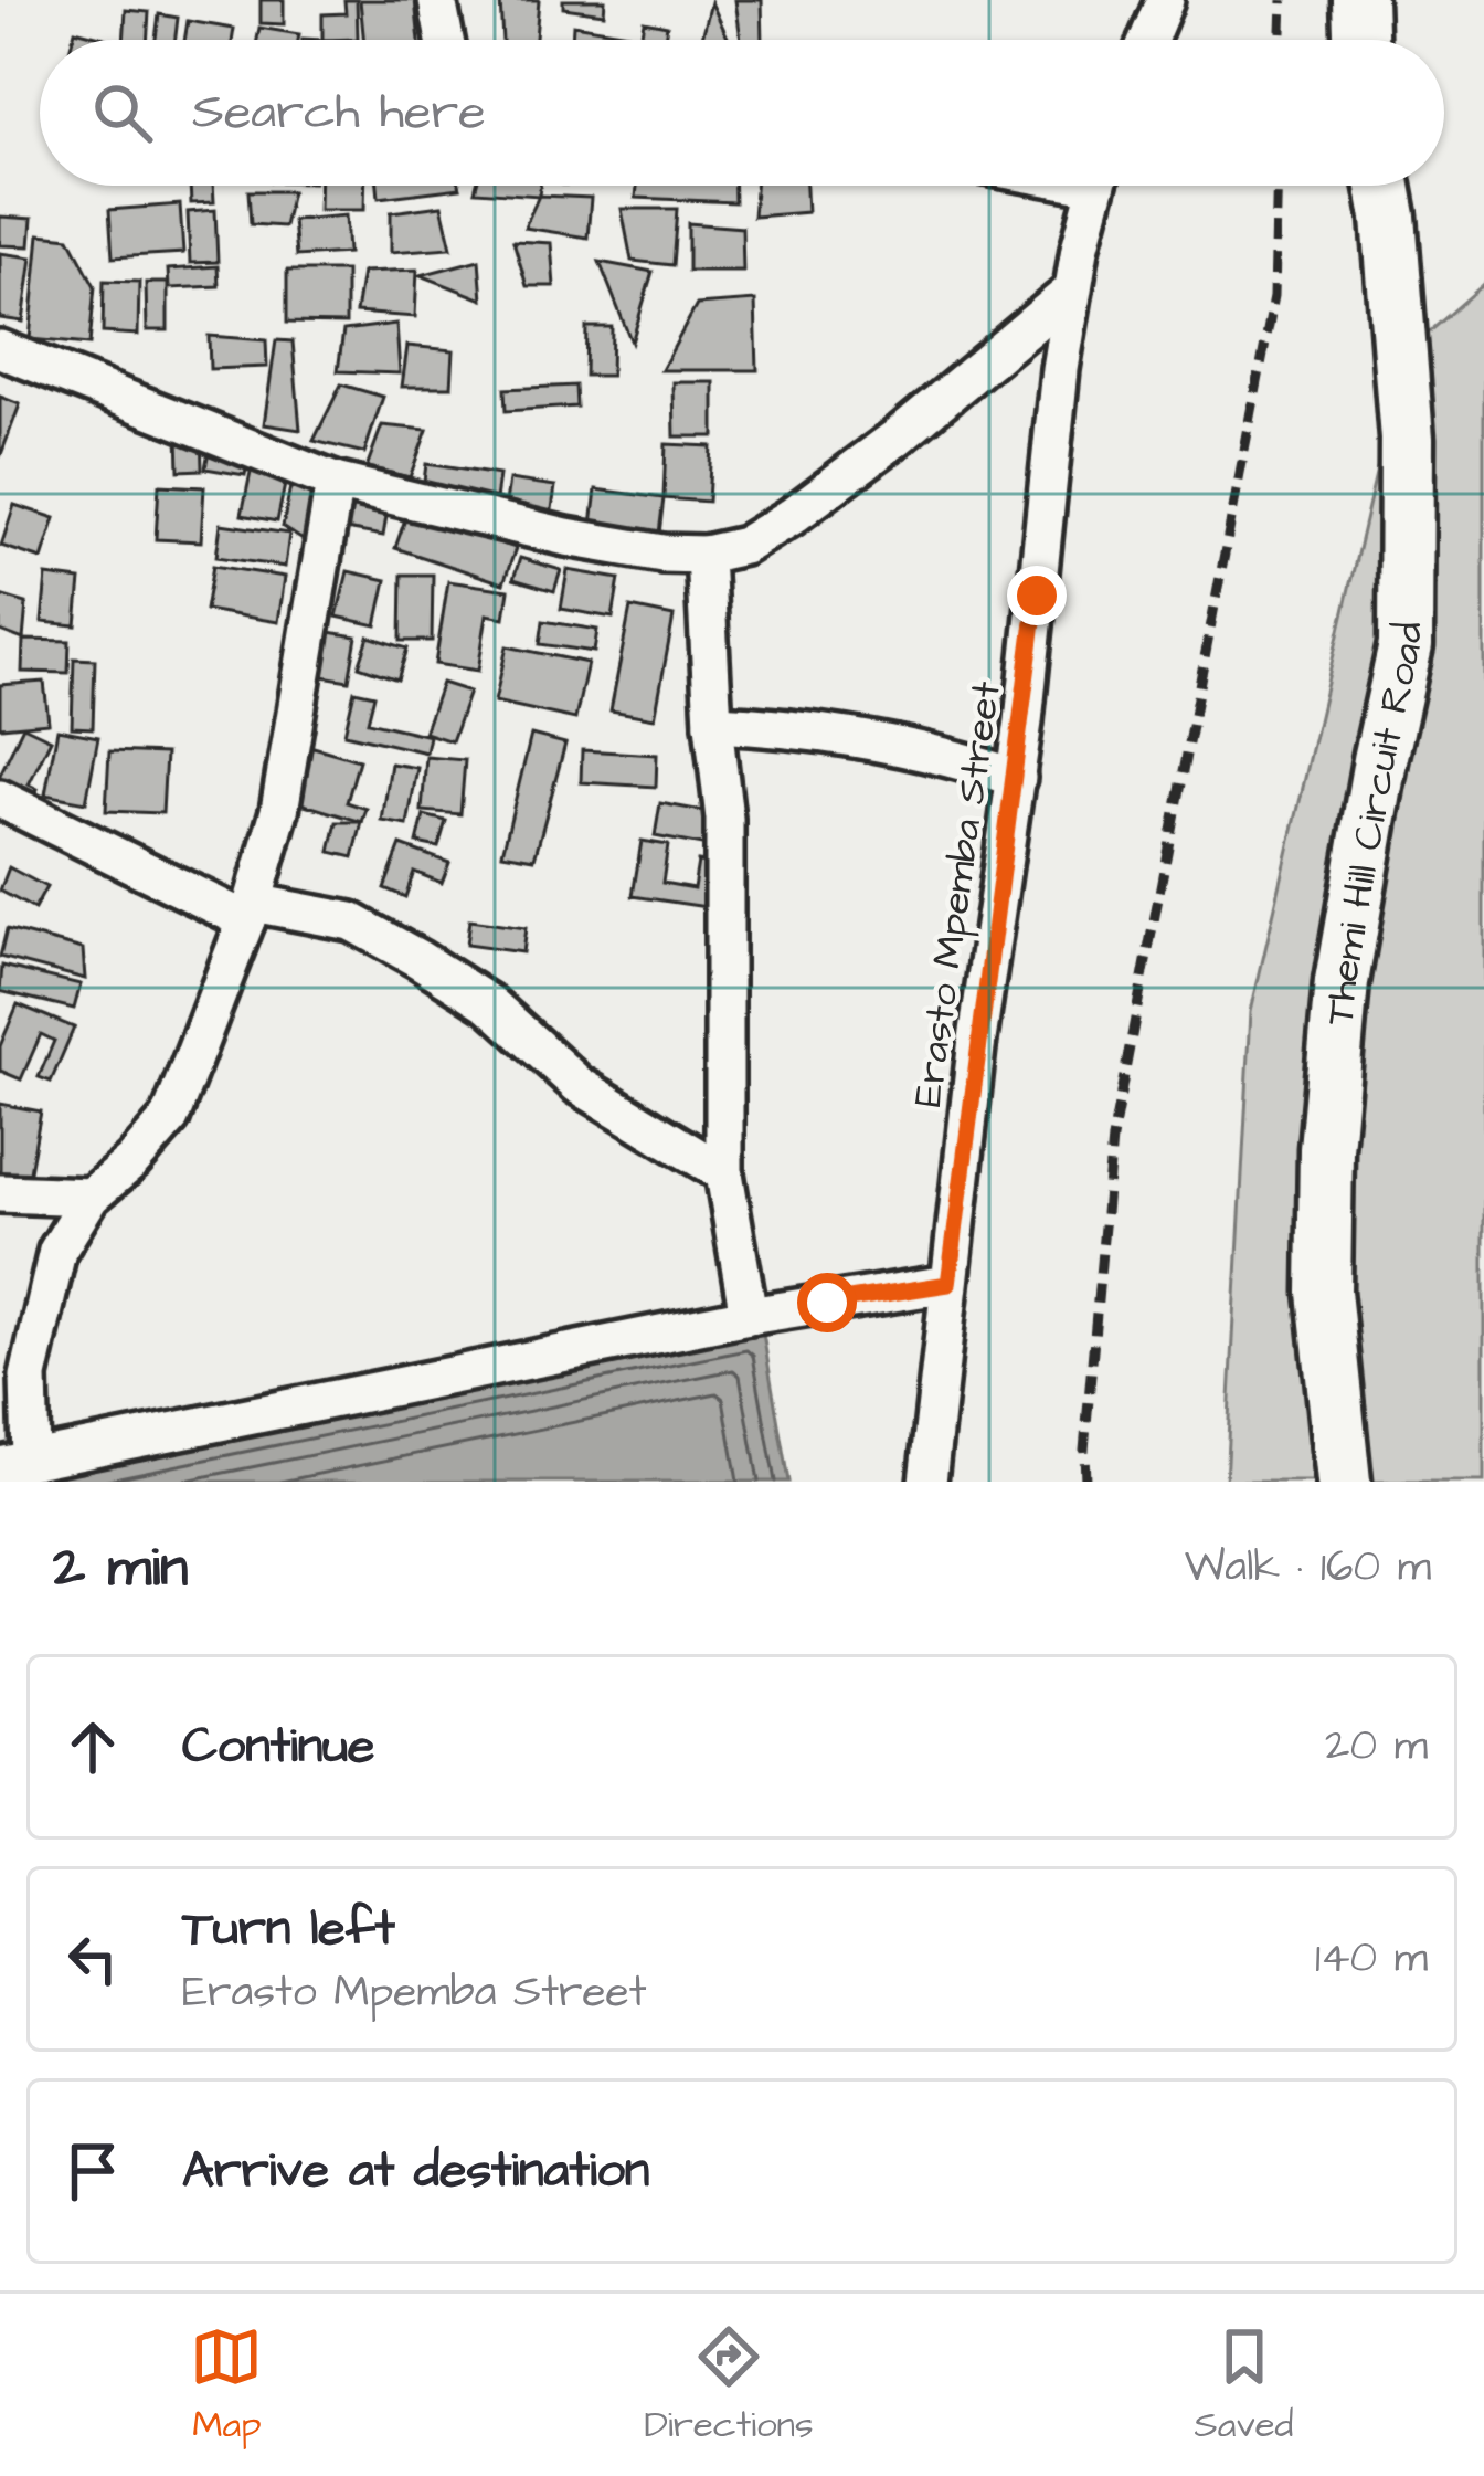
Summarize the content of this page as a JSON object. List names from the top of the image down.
{
  "streets": {
    "street": ["Themi Hill Circuit Road", "Erasto Mpemba Street"]
  },
  "page": {
    "search": "Search here",
    "heading": ["2 min", "Walk · 160 m"],
    "list": [
      ["Continue", "20 m"],
      ["Turn left", "Erasto Mpemba Street", "140 m"],
      "Arrive at destination"
    ],
    "nav": ["Map", "Directions", "Saved"]
  }
}
